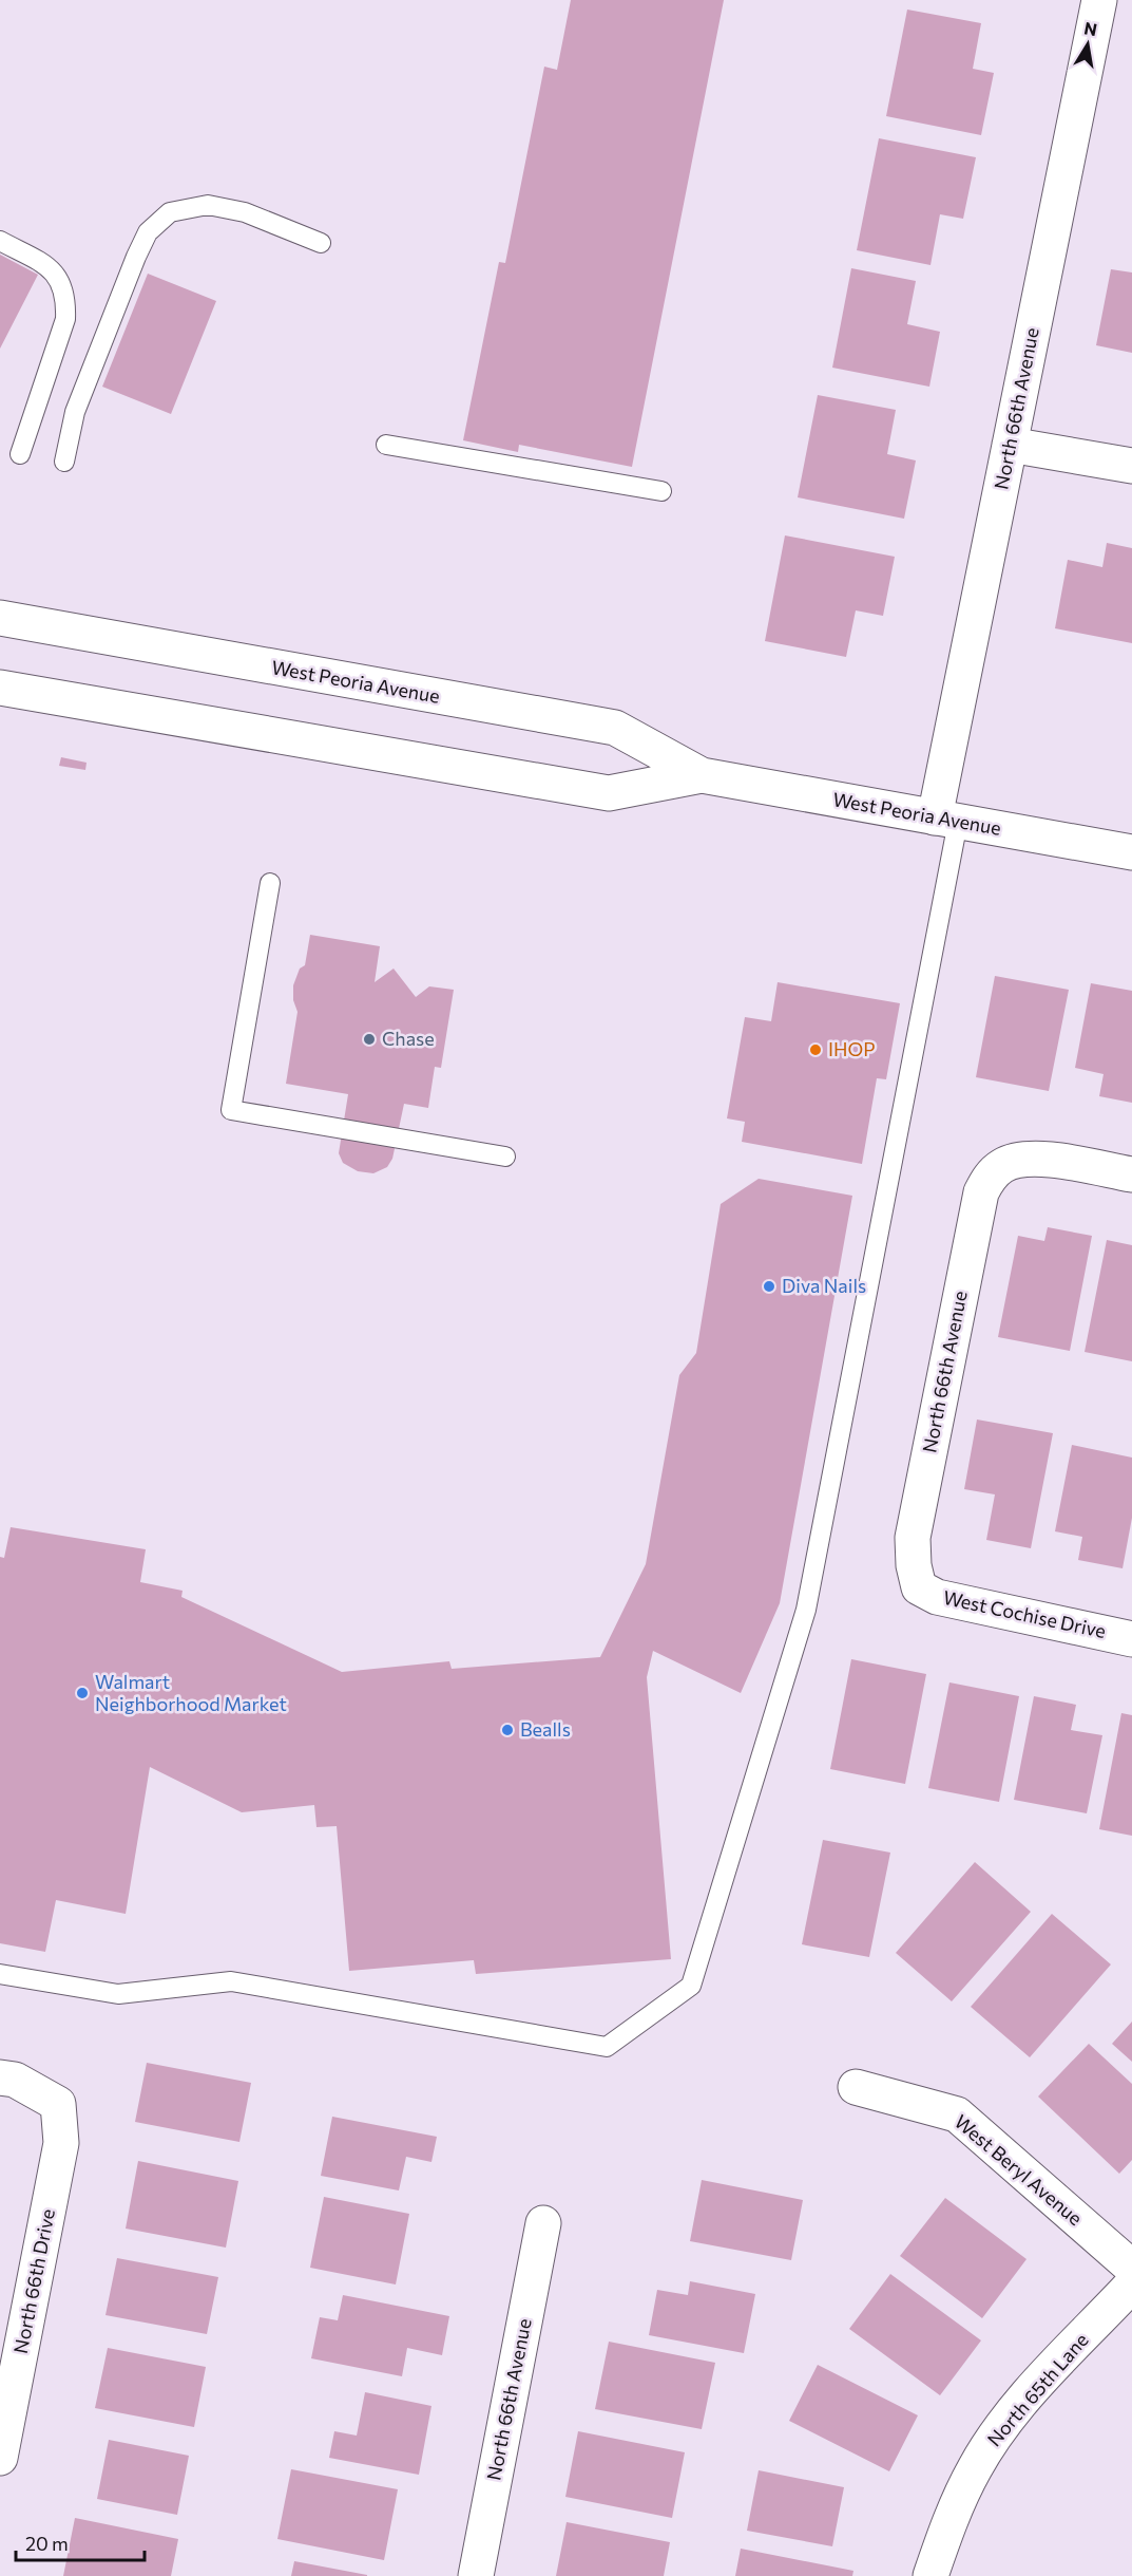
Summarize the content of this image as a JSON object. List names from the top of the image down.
{
  "streets": {
    "street": [
      "North 66th Avenue",
      "West Peoria Avenue",
      "West Cochise Drive",
      "West Beryl Avenue",
      "North 66th Drive",
      "North 65th Lane"
    ]
  },
  "crossings": [
    ["North 66th Avenue", "West Peoria Avenue"],
    ["North 66th Avenue", "West Cochise Drive"]
  ],
  "places": [
    "Chase",
    "IHOP",
    "Diva Nails",
    "Walmart Neighborhood Market",
    "Bealls"
  ],
  "scale_bar": "20 m",
  "north": "top"
}
